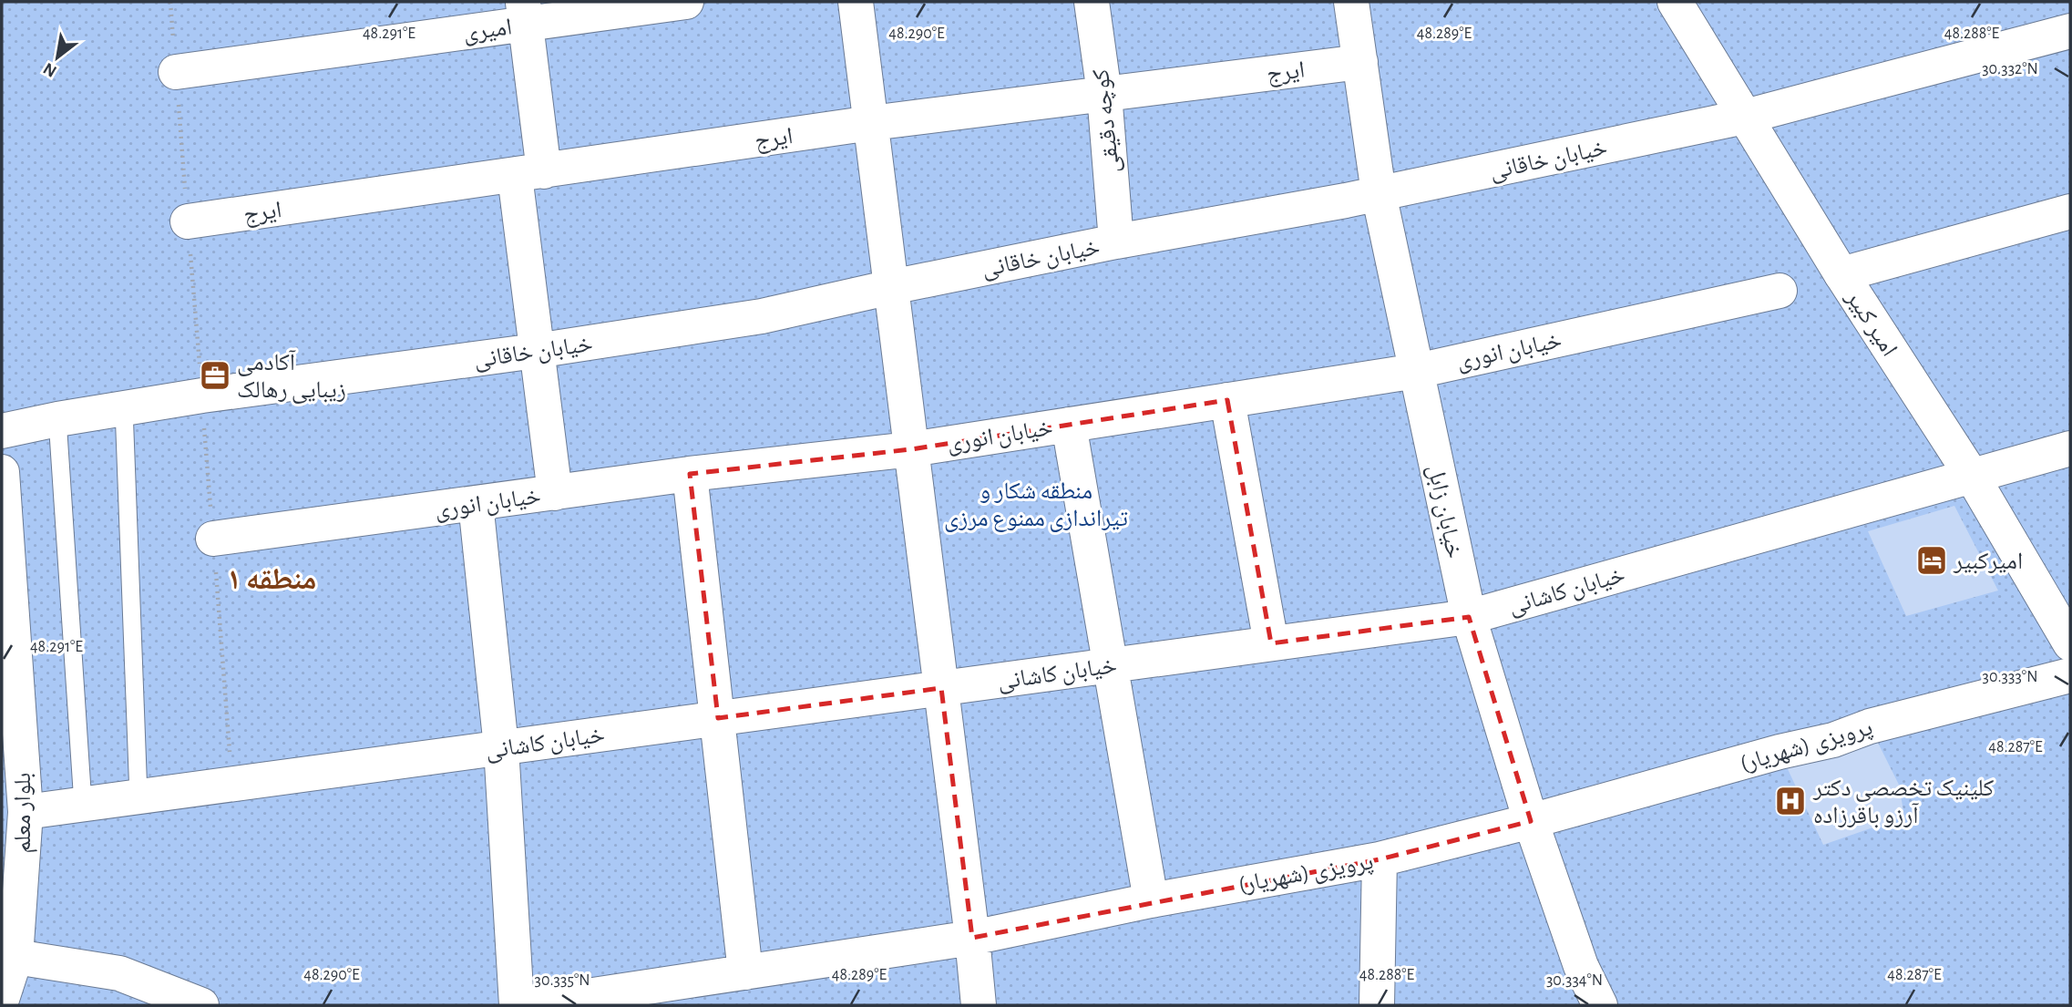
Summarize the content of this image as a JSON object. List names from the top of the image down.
{
  "streets": {
    "street": [
      "امیری",
      "ایرج",
      "کوچه دقیقی",
      "خیابان خاقانی",
      "امیر کبیر",
      "خیابان انوری",
      "خیابان زابل",
      "خیابان کاشانی",
      "پرویزی (شهریار)",
      "بلوار معلم"
    ]
  },
  "crossings": [
    ["ایرج", "کوچه دقیقی"],
    ["ایرج", "خیابان زابل"],
    ["کوچه دقیقی", "خیابان خاقانی"],
    ["خیابان خاقانی", "امیر کبیر"],
    ["خیابان خاقانی", "خیابان زابل"],
    ["امیر کبیر", "خیابان کاشانی"],
    ["خیابان انوری", "خیابان زابل"],
    ["خیابان زابل", "خیابان کاشانی"],
    ["خیابان زابل", "پرویزی (شهریار)"],
    ["خیابان کاشانی", "بلوار معلم"]
  ],
  "districts": ["منطقه ۱"],
  "parks": ["منطقه شکار و تیراندازی ممنوع مرزی"],
  "places": {
    "office": ["آکادمی زیبایی رهالک"],
    "hotel": ["امیرکبیر"],
    "hospital": ["کلینیک تخصصی دکتر آرزو باقرزاده"]
  },
  "north": "bottom left",
  "coordinates": [
    "48.289°E",
    "48.291°E",
    "48.290°E",
    "48.288°E",
    "30.332°N",
    "30.333°N",
    "48.287°E",
    "30.335°N",
    "30.334°N"
  ]
}
